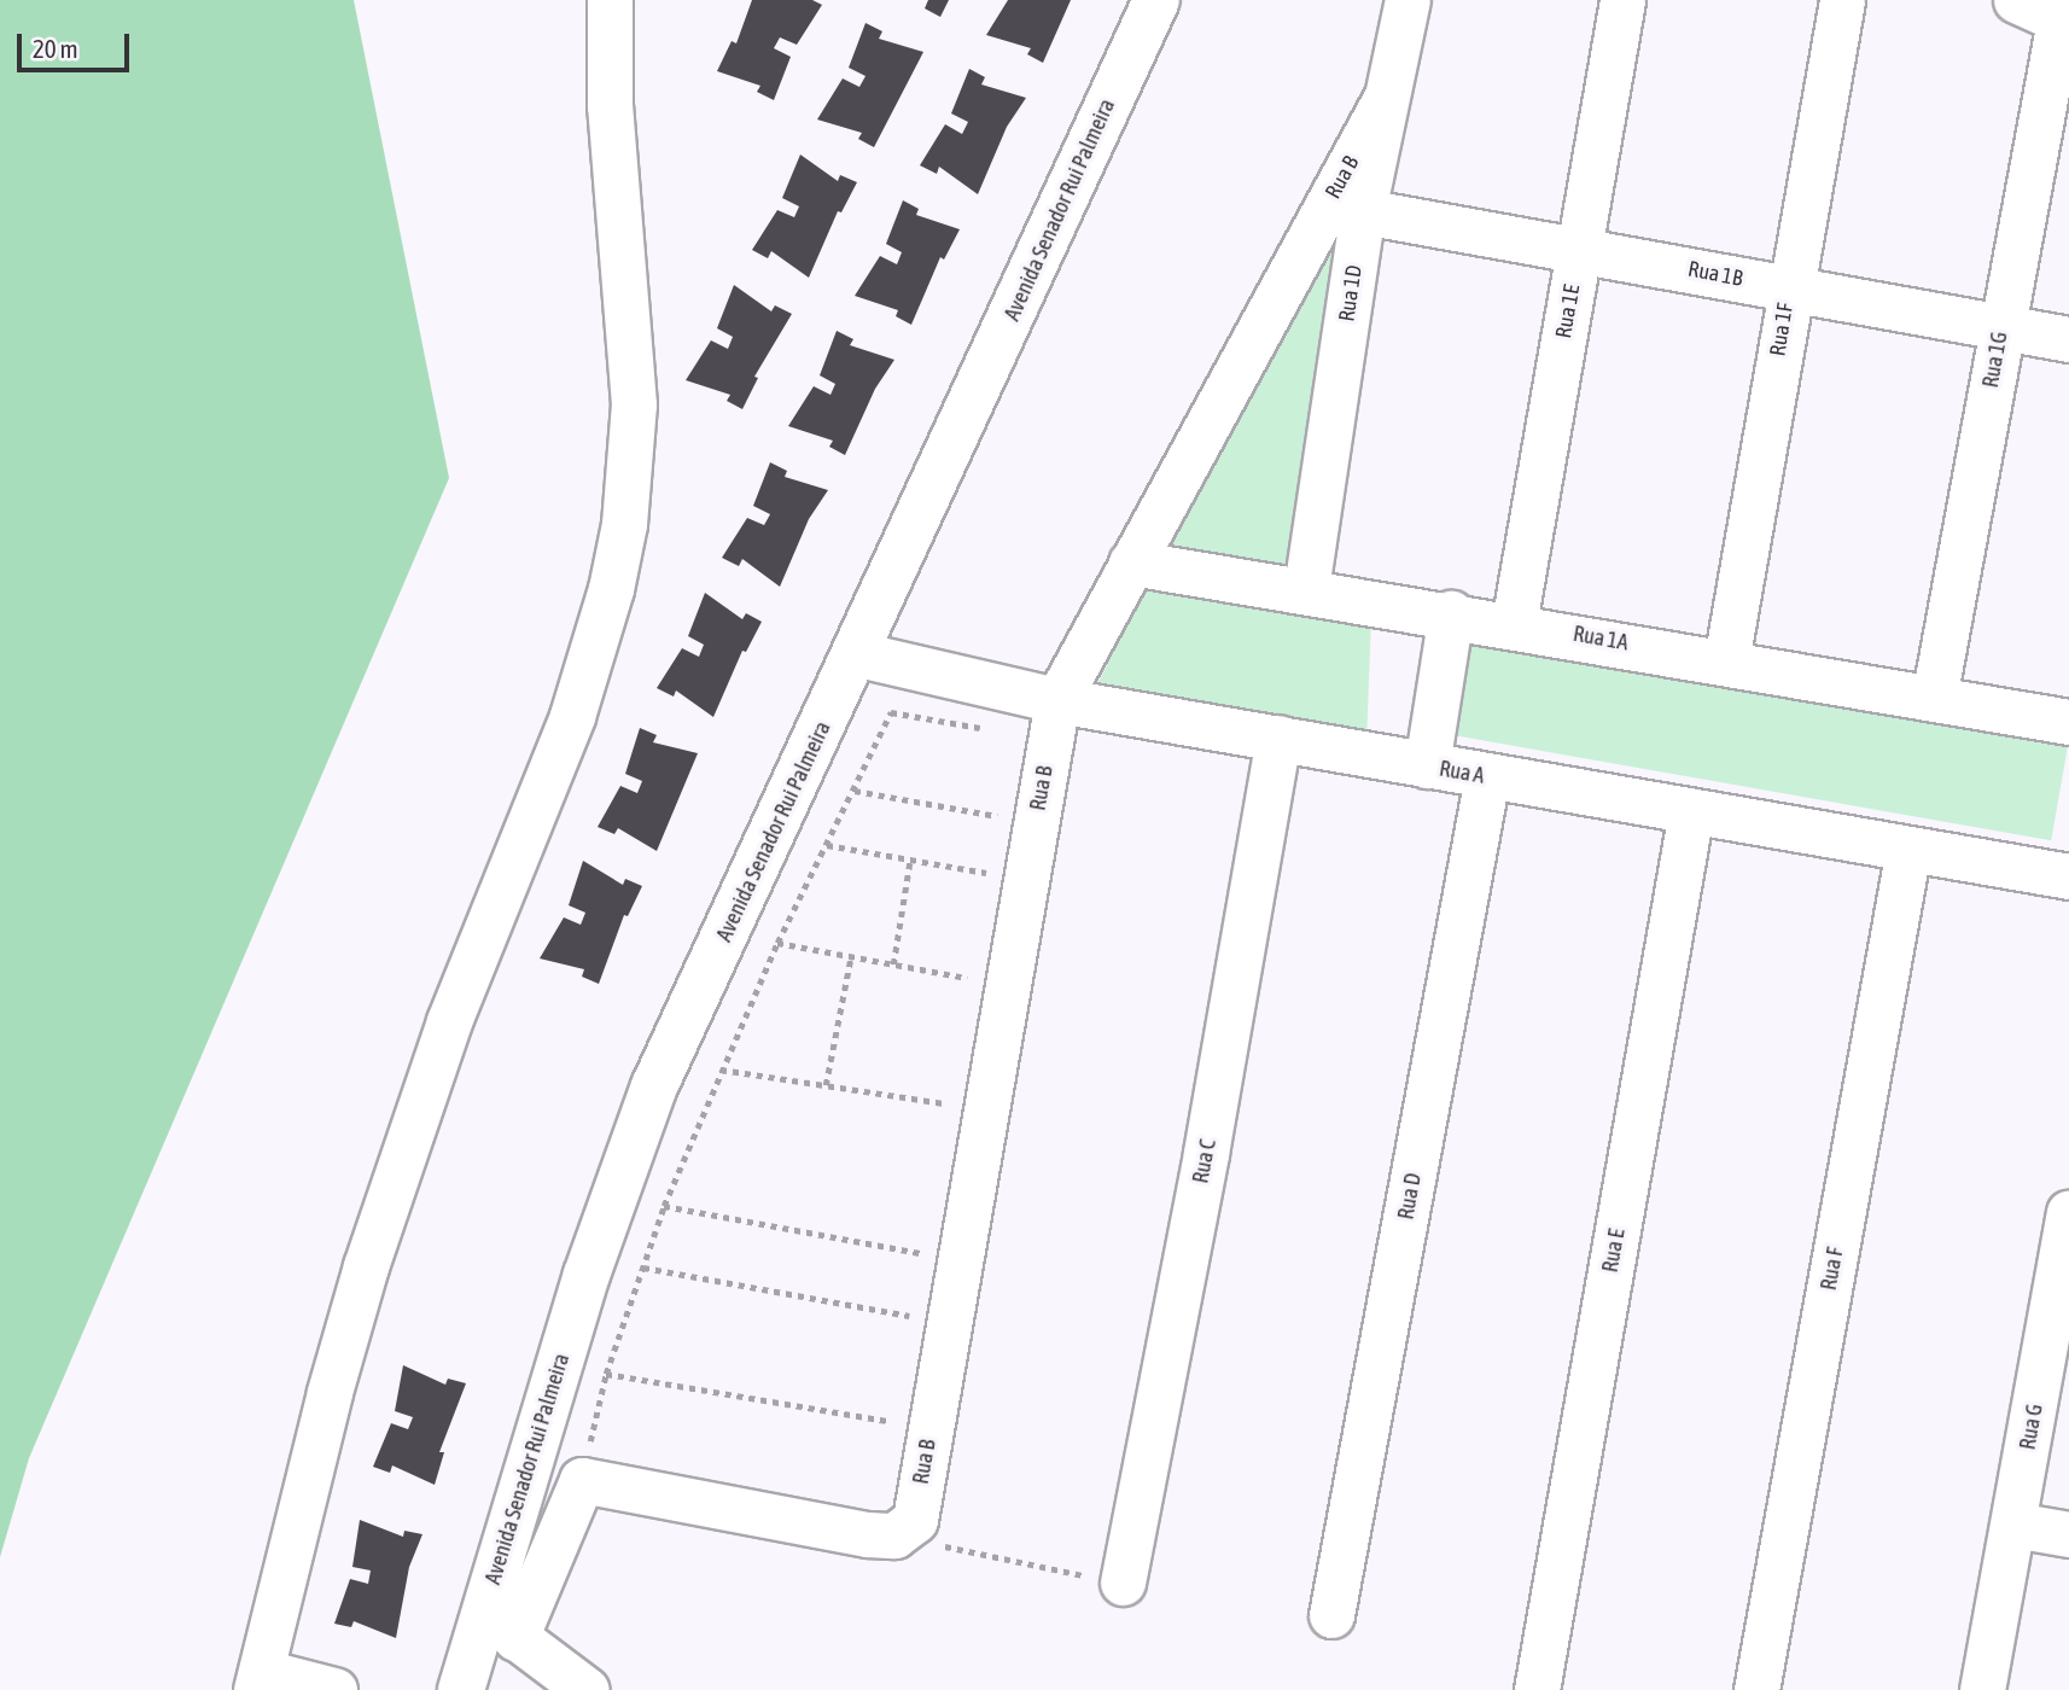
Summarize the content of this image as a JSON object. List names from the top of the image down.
{
  "streets": {
    "main road": ["Avenida Senador Rui Palmeira"],
    "street": [
      "Rua B",
      "Rua 1B",
      "Rua 1D",
      "Rua 1E",
      "Rua 1F",
      "Rua 1G",
      "Rua 1A",
      "Rua A",
      "Rua C",
      "Rua D",
      "Rua E",
      "Rua F",
      "Rua G"
    ]
  },
  "crossings": [
    ["Rua B", "Rua 1D"],
    ["Rua B", "Rua 1A"],
    ["Rua B", "Rua A"],
    ["Avenida Senador Rui Palmeira", "Rua A"],
    ["Rua 1B", "Rua 1D"],
    ["Rua 1B", "Rua 1E"],
    ["Rua 1B", "Rua 1F"],
    ["Rua 1B", "Rua 1G"],
    ["Rua 1D", "Rua 1A"],
    ["Rua 1E", "Rua 1A"],
    ["Rua 1F", "Rua 1A"],
    ["Rua 1G", "Rua 1A"],
    ["Rua A", "Rua C"],
    ["Rua A", "Rua D"],
    ["Rua A", "Rua E"],
    ["Rua A", "Rua F"]
  ],
  "scale_bar": "20 m"
}
